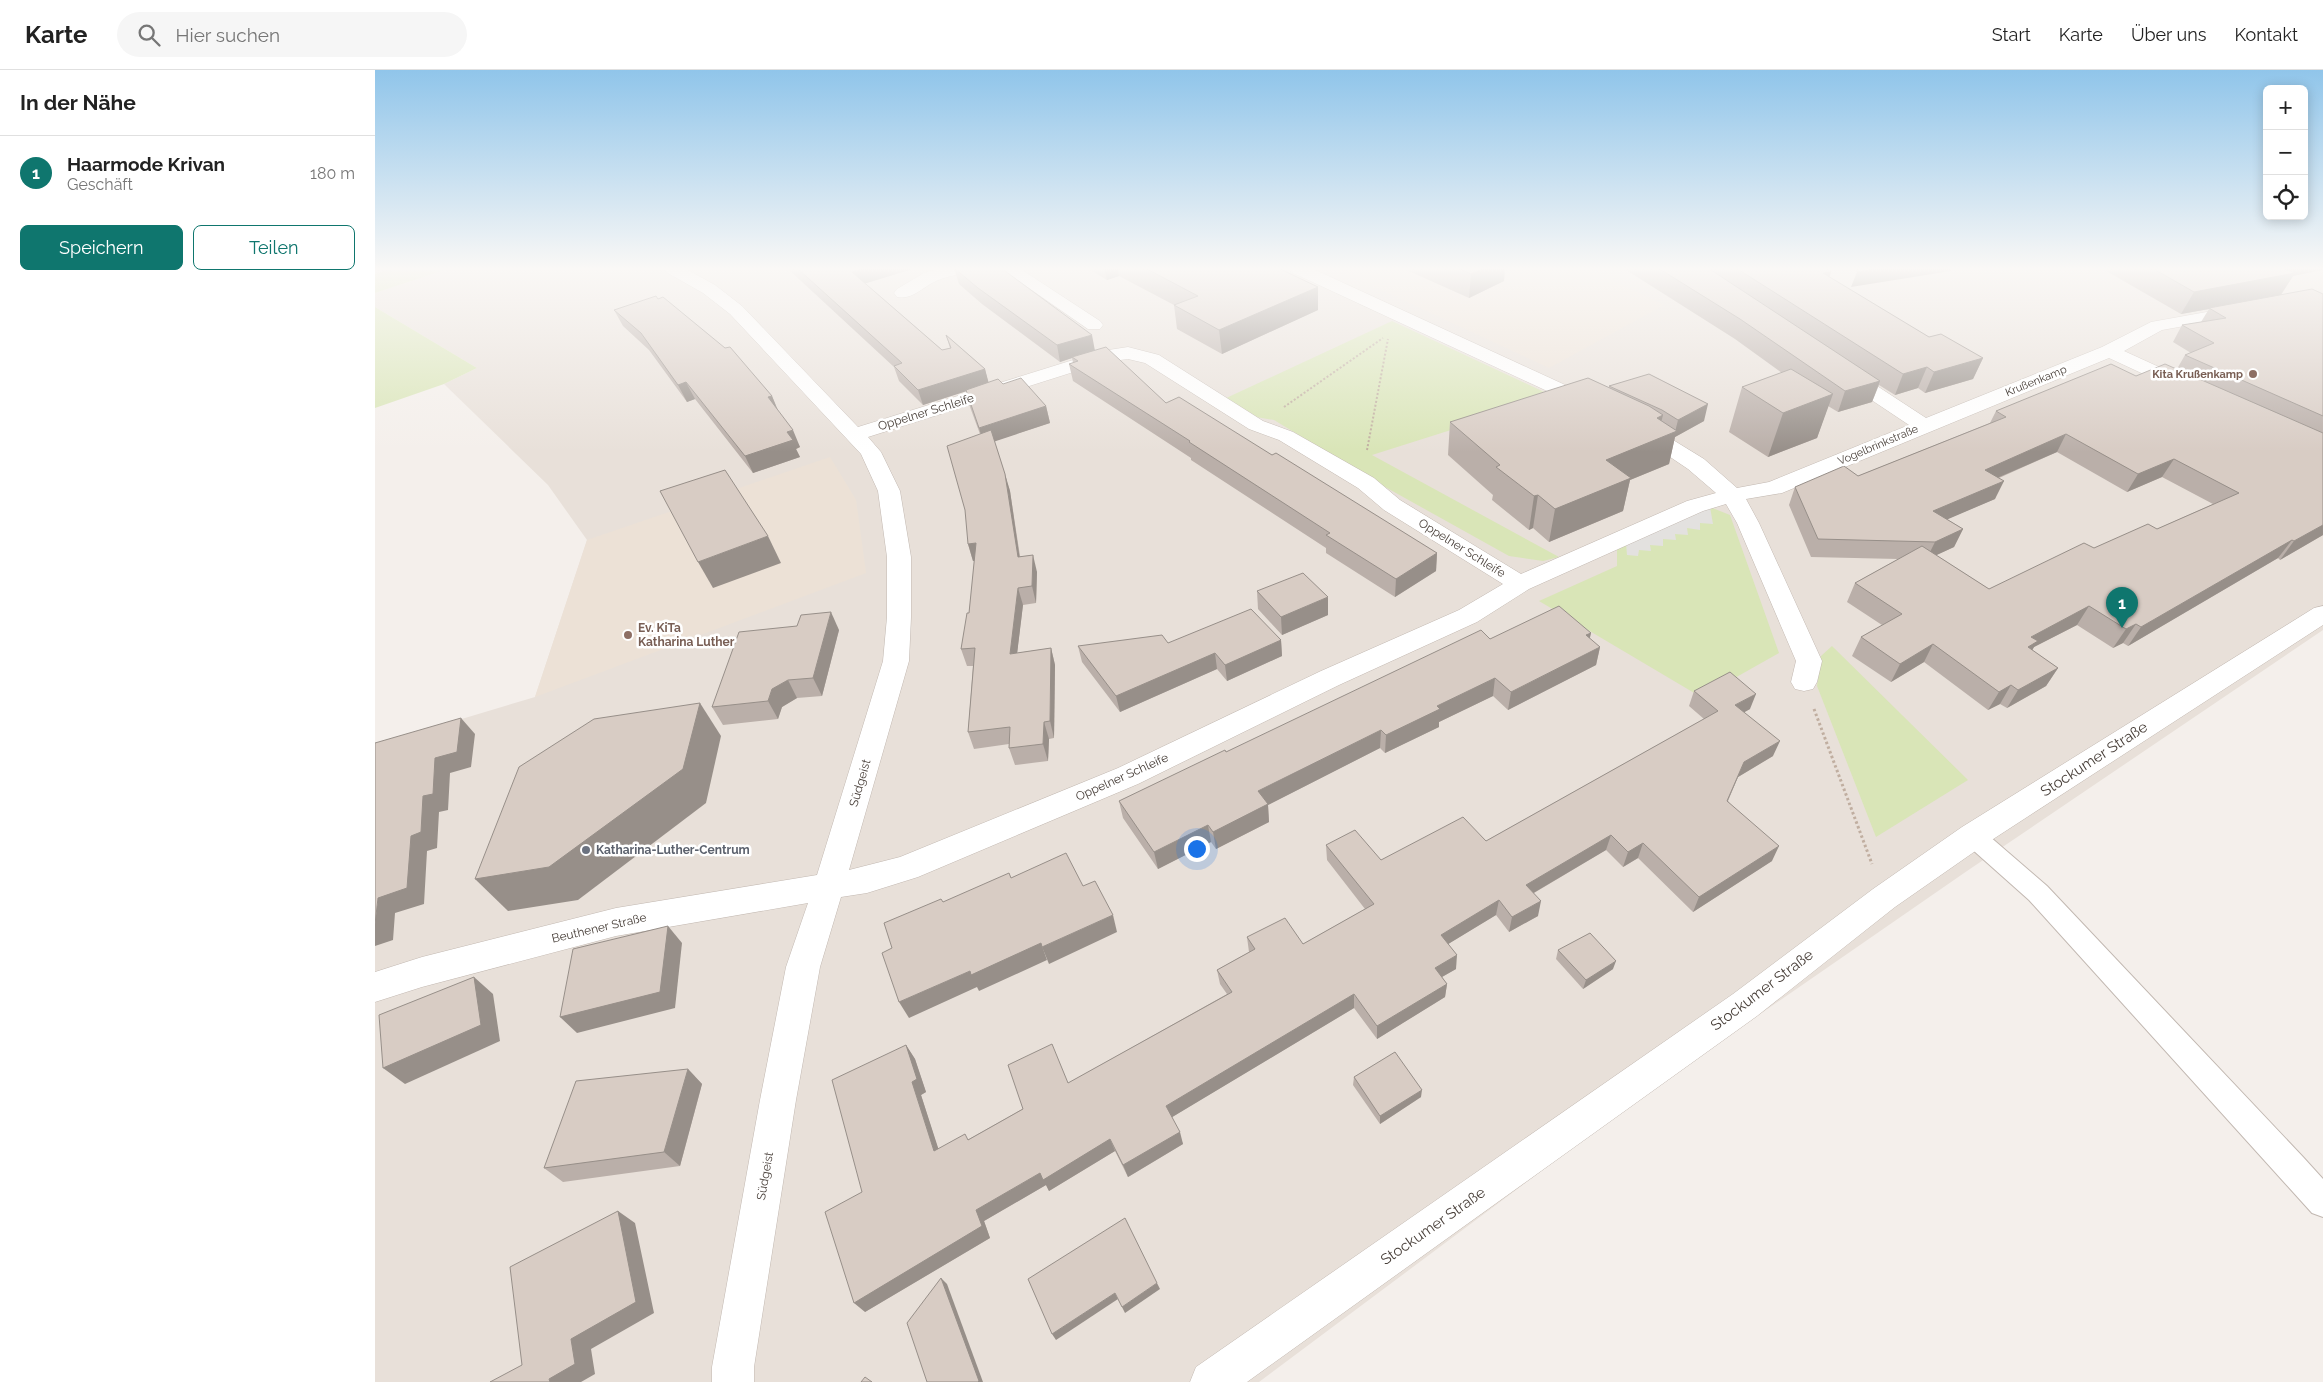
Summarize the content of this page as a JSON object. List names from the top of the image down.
{
  "streets": {
    "street": [
      "Krußenkamp",
      "Oppelner Schleife",
      "Vogelbrinkstraße",
      "Stockumer Straße",
      "Südgeist",
      "Beuthener Straße"
    ]
  },
  "crossings": [
    ["Krußenkamp", "Vogelbrinkstraße"],
    ["Oppelner Schleife", "Vogelbrinkstraße"],
    ["Oppelner Schleife", "Südgeist"],
    ["Oppelner Schleife", "Beuthener Straße"],
    ["Südgeist", "Beuthener Straße"]
  ],
  "places": ["Kita Krußenkamp", "Ev. KiTa Katharina Luther", "Katharina-Luther-Centrum"],
  "page": {
    "header": "Karte",
    "search": "Hier suchen",
    "nav": [
      "Start",
      "Karte",
      "Über uns",
      "Kontakt"
    ],
    "heading": "In der Nähe",
    "map_buttons": ["+", "−"],
    "list": [
      {
        "mark": "1",
        "name": "Haarmode Krivan",
        "note": "Geschäft",
        "value": "180 m"
      }
    ],
    "buttons": ["Speichern", "Teilen"],
    "pins": "1"
  }
}
